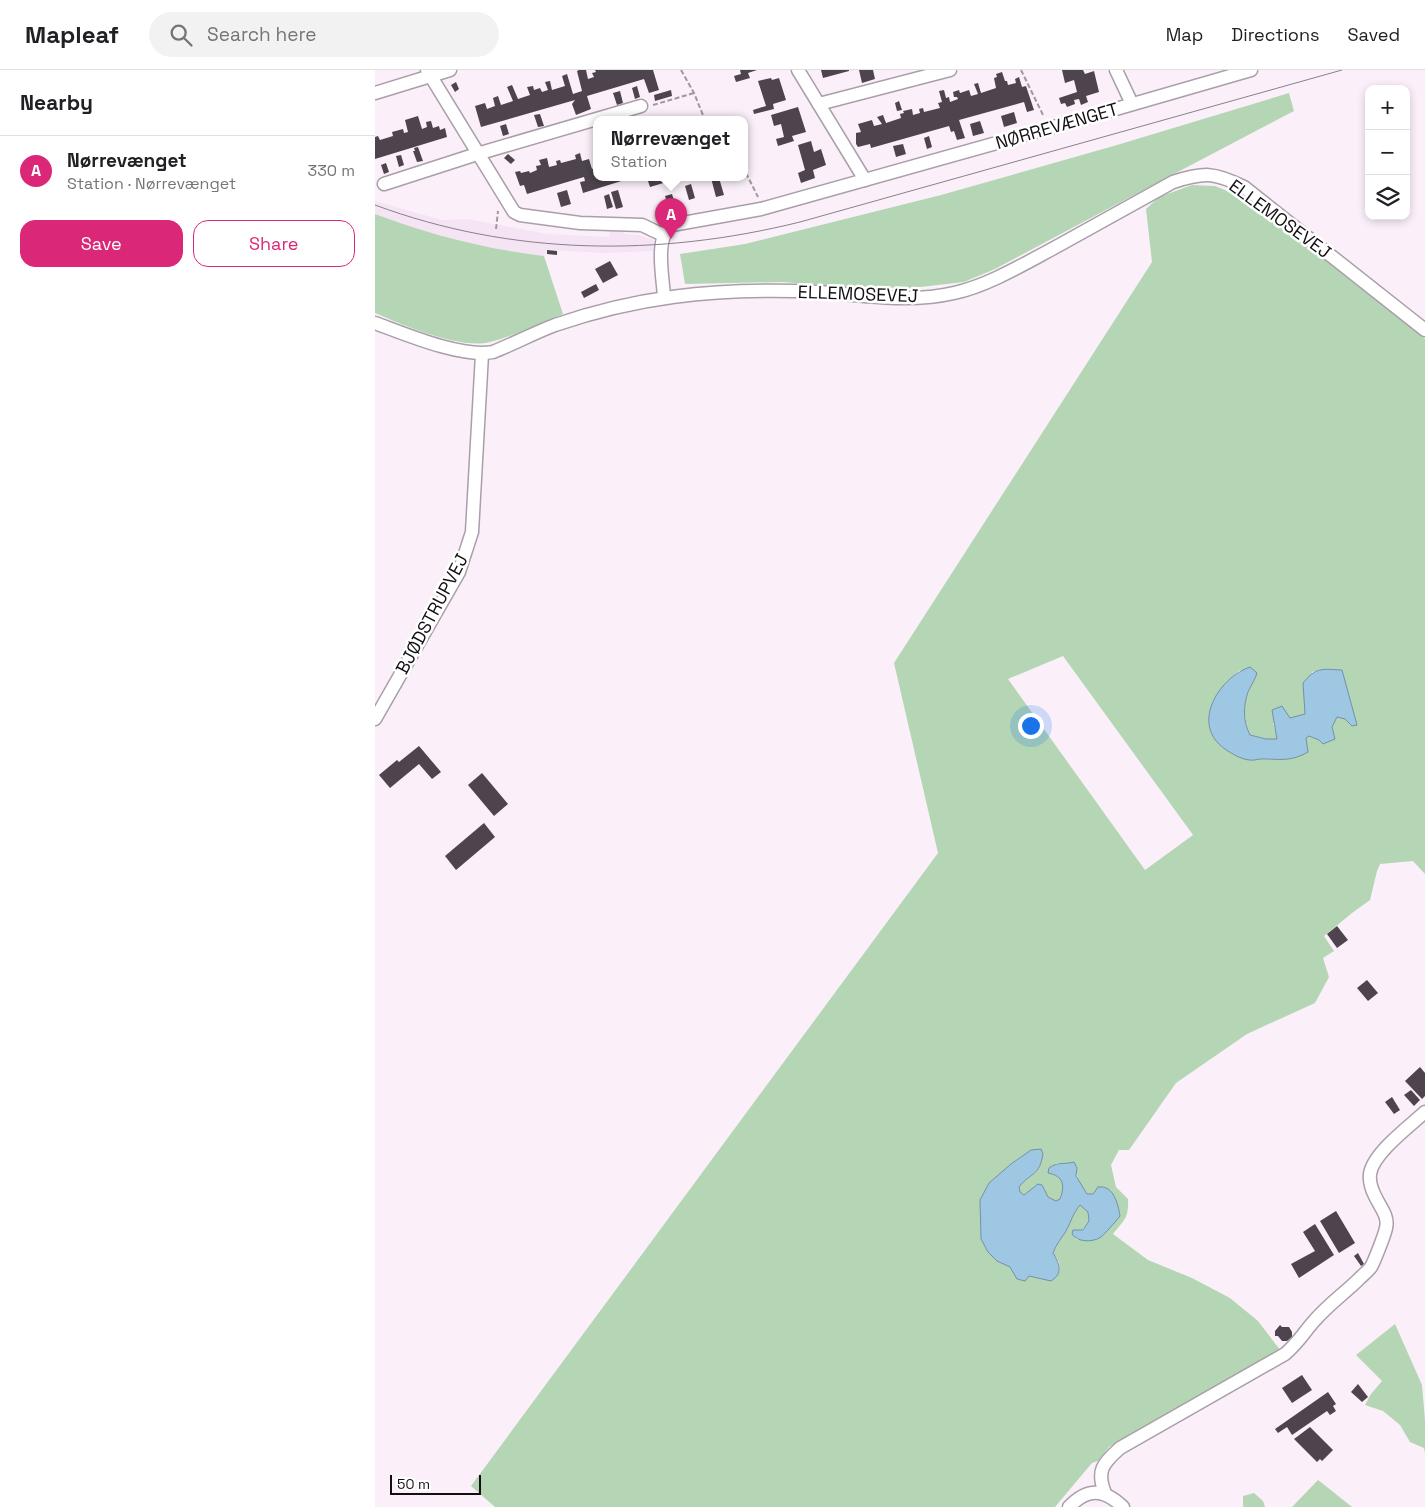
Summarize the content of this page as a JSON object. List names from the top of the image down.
{
  "streets": {
    "street": ["NØRREVÆNGET", "ELLEMOSEVEJ", "BJØDSTRUPVEJ"]
  },
  "crossings": [
    ["ELLEMOSEVEJ", "BJØDSTRUPVEJ"]
  ],
  "scale_bar": "50 m",
  "page": {
    "header": "Mapleaf",
    "search": "Search here",
    "nav": ["Map", "Directions", "Saved"],
    "heading": "Nearby",
    "map_buttons": ["+", "−"],
    "popup": ["Nørrevænget", "Station"],
    "list": [
      {
        "mark": "A",
        "name": "Nørrevænget",
        "note": "Station · Nørrevænget",
        "value": "330 m"
      }
    ],
    "pins": "A",
    "buttons": ["Save", "Share"],
    "scale": "50 m"
  }
}
